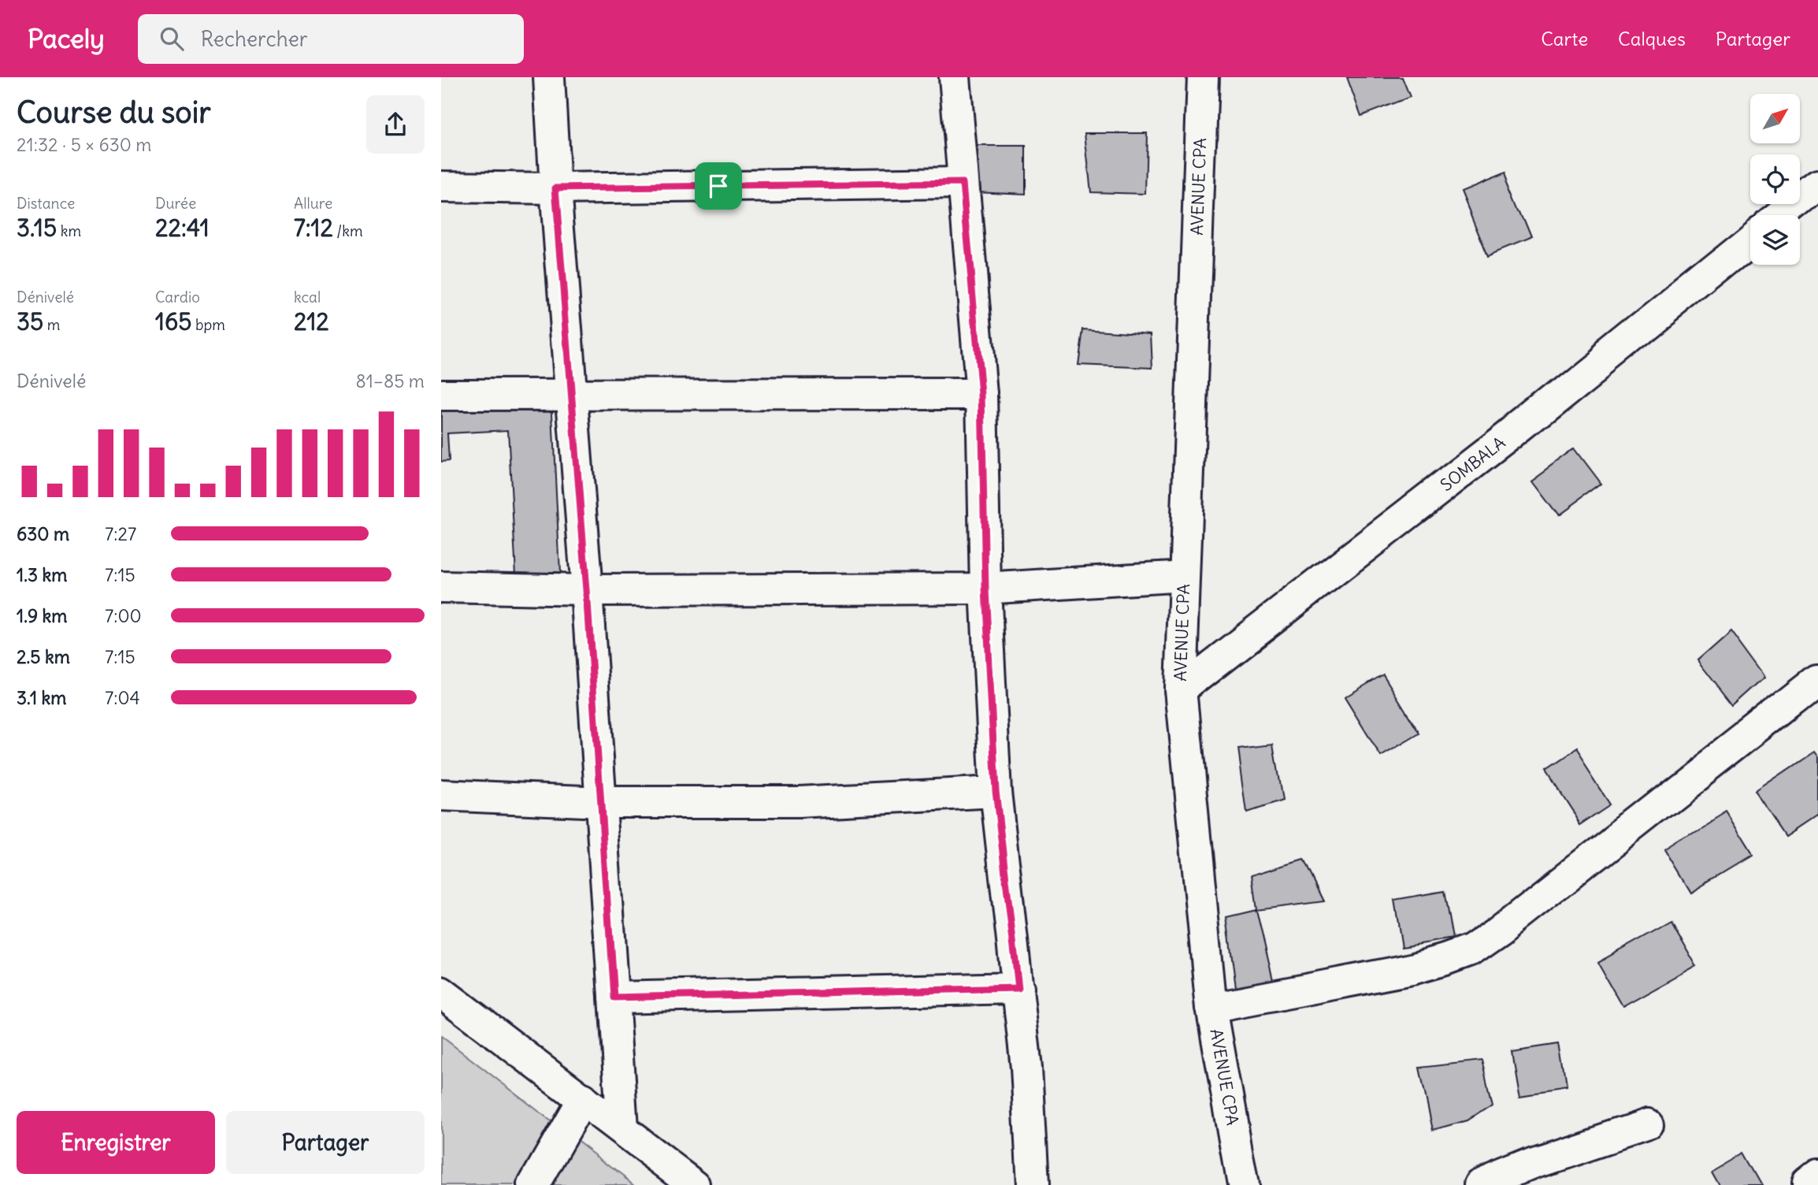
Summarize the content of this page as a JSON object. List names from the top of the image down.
{
  "streets": {
    "street": ["AVENUE CPA", "SOMBALA"]
  },
  "crossings": [
    ["AVENUE CPA", "SOMBALA"]
  ],
  "north": "top right",
  "page": {
    "header": "Pacely",
    "search": "Rechercher",
    "nav": ["Carte", "Calques", "Partager"],
    "heading": ["Course du soir", "21:32 · 5 × 630 m"],
    "stats": [
      ["Distance", "3.15 km"],
      ["Durée", "22:41"],
      ["Allure", "7:12 /km"],
      ["Dénivelé", "35 m"],
      ["Cardio", "165 bpm"],
      ["kcal", "212"]
    ],
    "chart": ["Dénivelé", "81–85 m"],
    "list": [
      {
        "name": "630 m",
        "note": "7:27"
      },
      {
        "name": "1.3 km",
        "note": "7:15"
      },
      {
        "name": "1.9 km",
        "note": "7:00"
      },
      {
        "name": "2.5 km",
        "note": "7:15"
      },
      {
        "name": "3.1 km",
        "note": "7:04"
      }
    ],
    "buttons": ["Enregistrer", "Partager"]
  }
}
